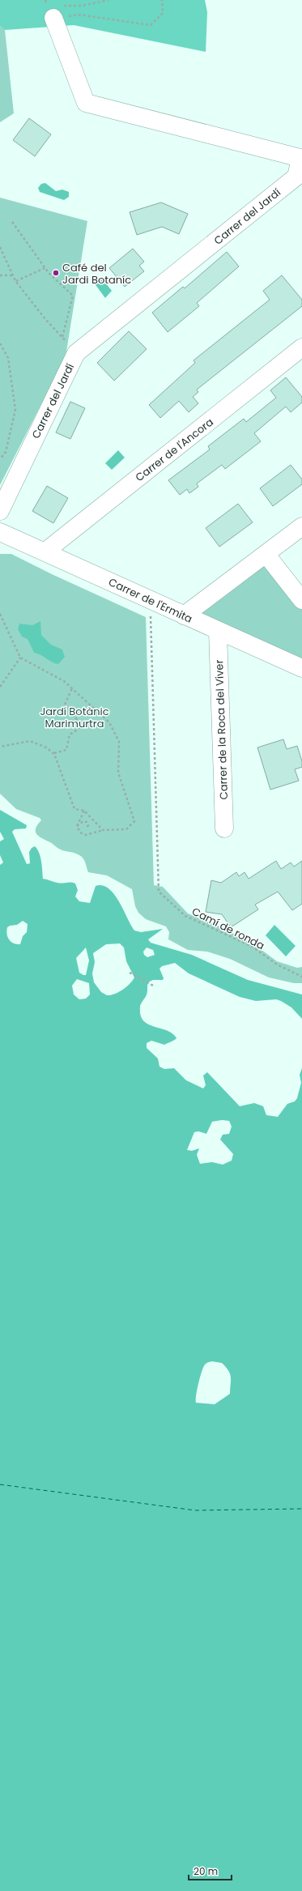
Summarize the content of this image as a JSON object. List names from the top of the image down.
{
  "streets": {
    "street": [
      "Carrer del Jardí",
      "Carrer de l'Ancora",
      "Carrer de l'Ermita",
      "Carrer de la Roca del Viver"
    ],
    "path": ["Camí de ronda"]
  },
  "crossings": [
    ["Carrer de l'Ancora", "Carrer de l'Ermita"],
    ["Carrer de l'Ermita", "Carrer de la Roca del Viver"]
  ],
  "parks": ["Jardí Botànic Marimurtra"],
  "places": ["Café del Jardi Botaníc"],
  "scale_bar": "20 m"
}
